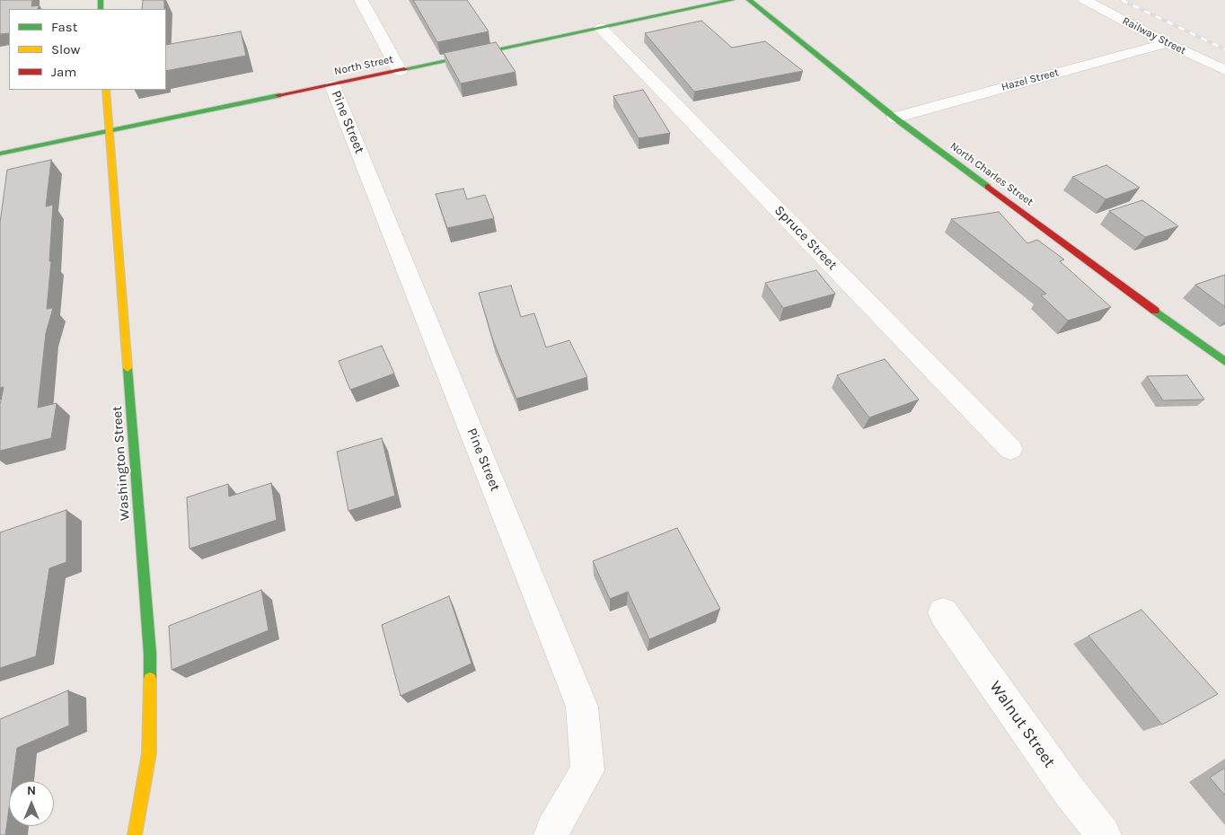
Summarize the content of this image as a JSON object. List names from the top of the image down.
{
  "streets": {
    "street": [
      "Railway Street",
      "North Street",
      "Hazel Street",
      "Pine Street",
      "North Charles Street",
      "Spruce Street",
      "Washington Street",
      "Walnut Street"
    ]
  },
  "crossings": [
    ["Railway Street", "Hazel Street"],
    ["North Street", "Pine Street"],
    ["North Street", "Spruce Street"],
    ["North Street", "Washington Street"],
    ["Hazel Street", "North Charles Street"]
  ],
  "legend": ["Fast", "Slow", "Jam"],
  "north": "top"
}
